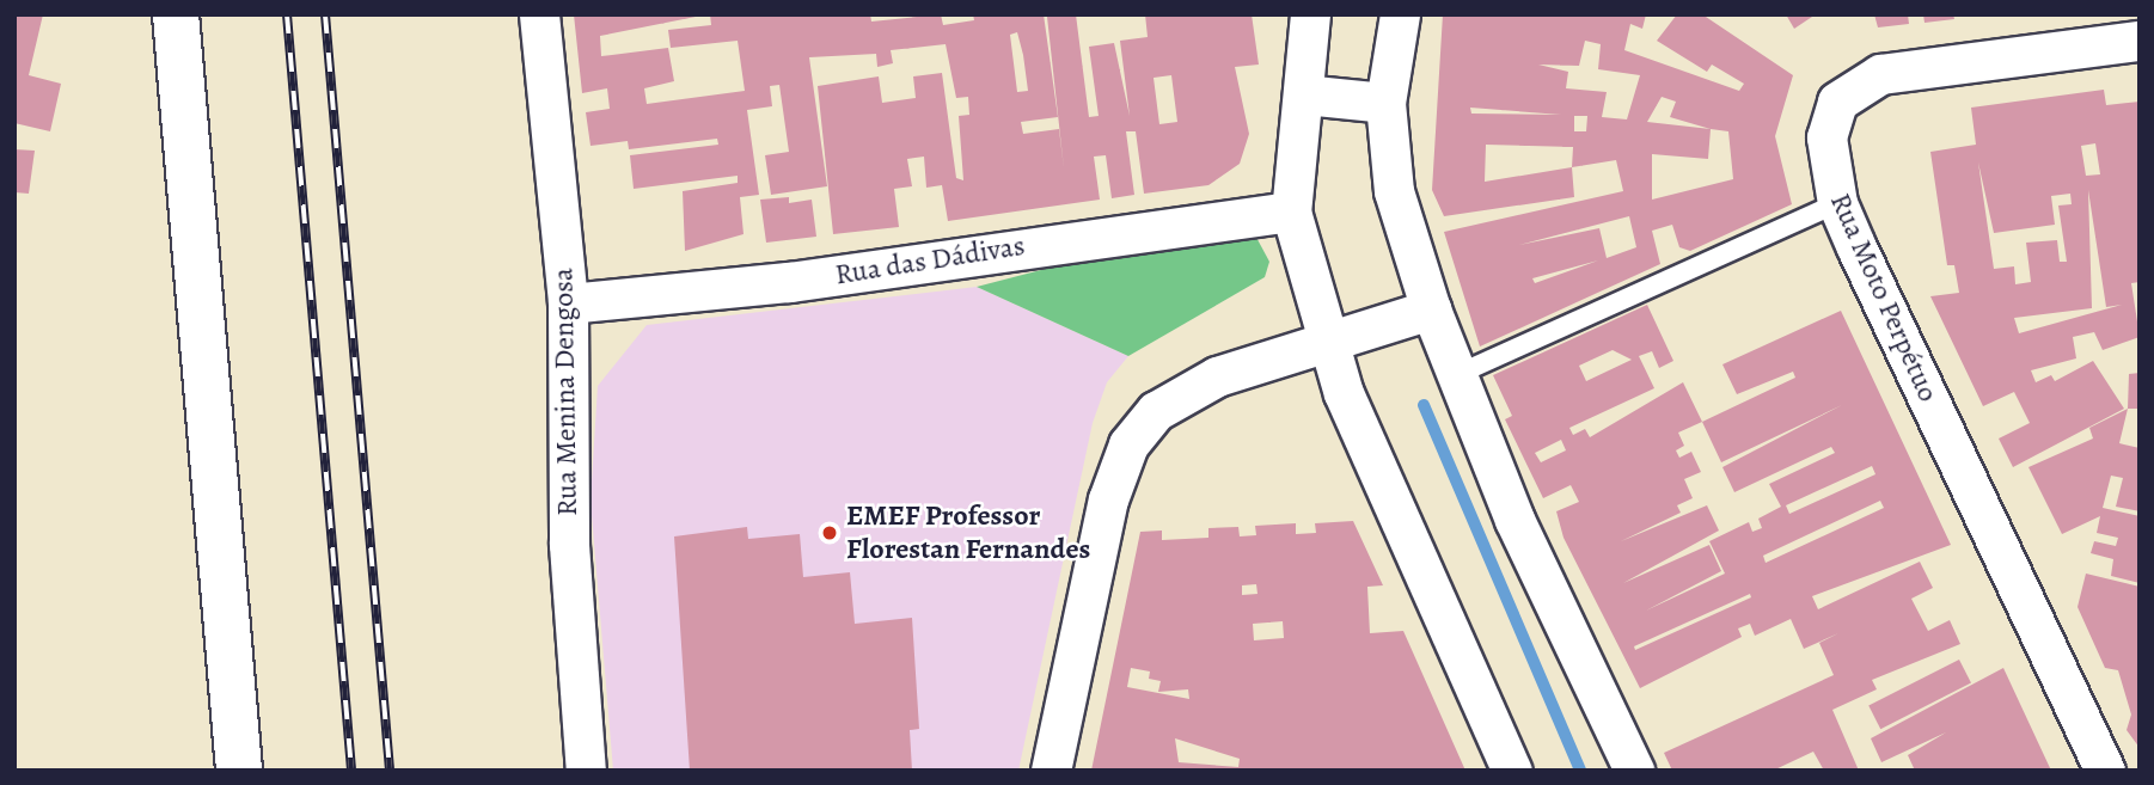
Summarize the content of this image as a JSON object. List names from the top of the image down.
{
  "streets": {
    "street": ["Rua das Dádivas", "Rua Moto Perpétuo", "Rua Menina Dengosa"]
  },
  "crossings": [
    ["Rua das Dádivas", "Rua Menina Dengosa"]
  ],
  "places": ["EMEF Professor Florestan Fernandes"]
}
